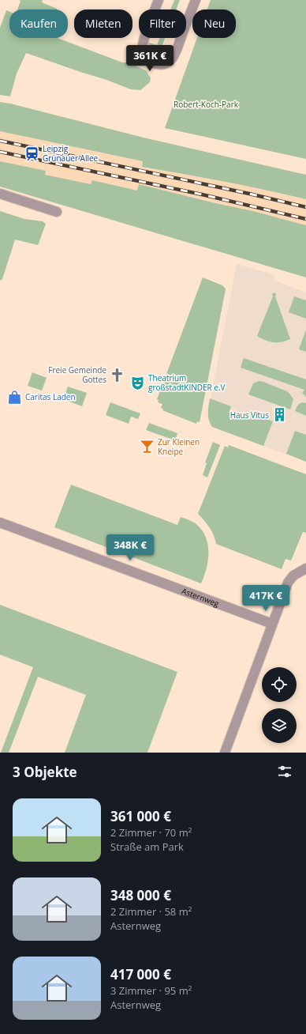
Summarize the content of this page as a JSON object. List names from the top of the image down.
{
  "streets": {
    "street": ["Asternweg"]
  },
  "parks": ["Robert-Koch-Park"],
  "places": {
    "station": ["Leipzig Grünauer Allee"],
    "church": ["Freie Gemeinde Gottes"],
    "theatre": ["Theatrium großstadtKINDER e.V"],
    "shop": ["Caritas Laden"],
    "building": ["Haus Vitus"],
    "bar": ["Zur Kleinen Kneipe"]
  },
  "page": {
    "chip": [
      "Kaufen",
      "Mieten",
      "Filter",
      "Neu"
    ],
    "price": ["361K €", "348K €", "417K €"],
    "heading": "3 Objekte",
    "list": [
      {
        "name": "361 000 €",
        "note": "2 Zimmer · 70 m² · Straße am Park"
      },
      {
        "name": "348 000 €",
        "note": "2 Zimmer · 58 m² · Asternweg"
      },
      {
        "name": "417 000 €",
        "note": "3 Zimmer · 95 m² · Asternweg"
      }
    ]
  }
}
